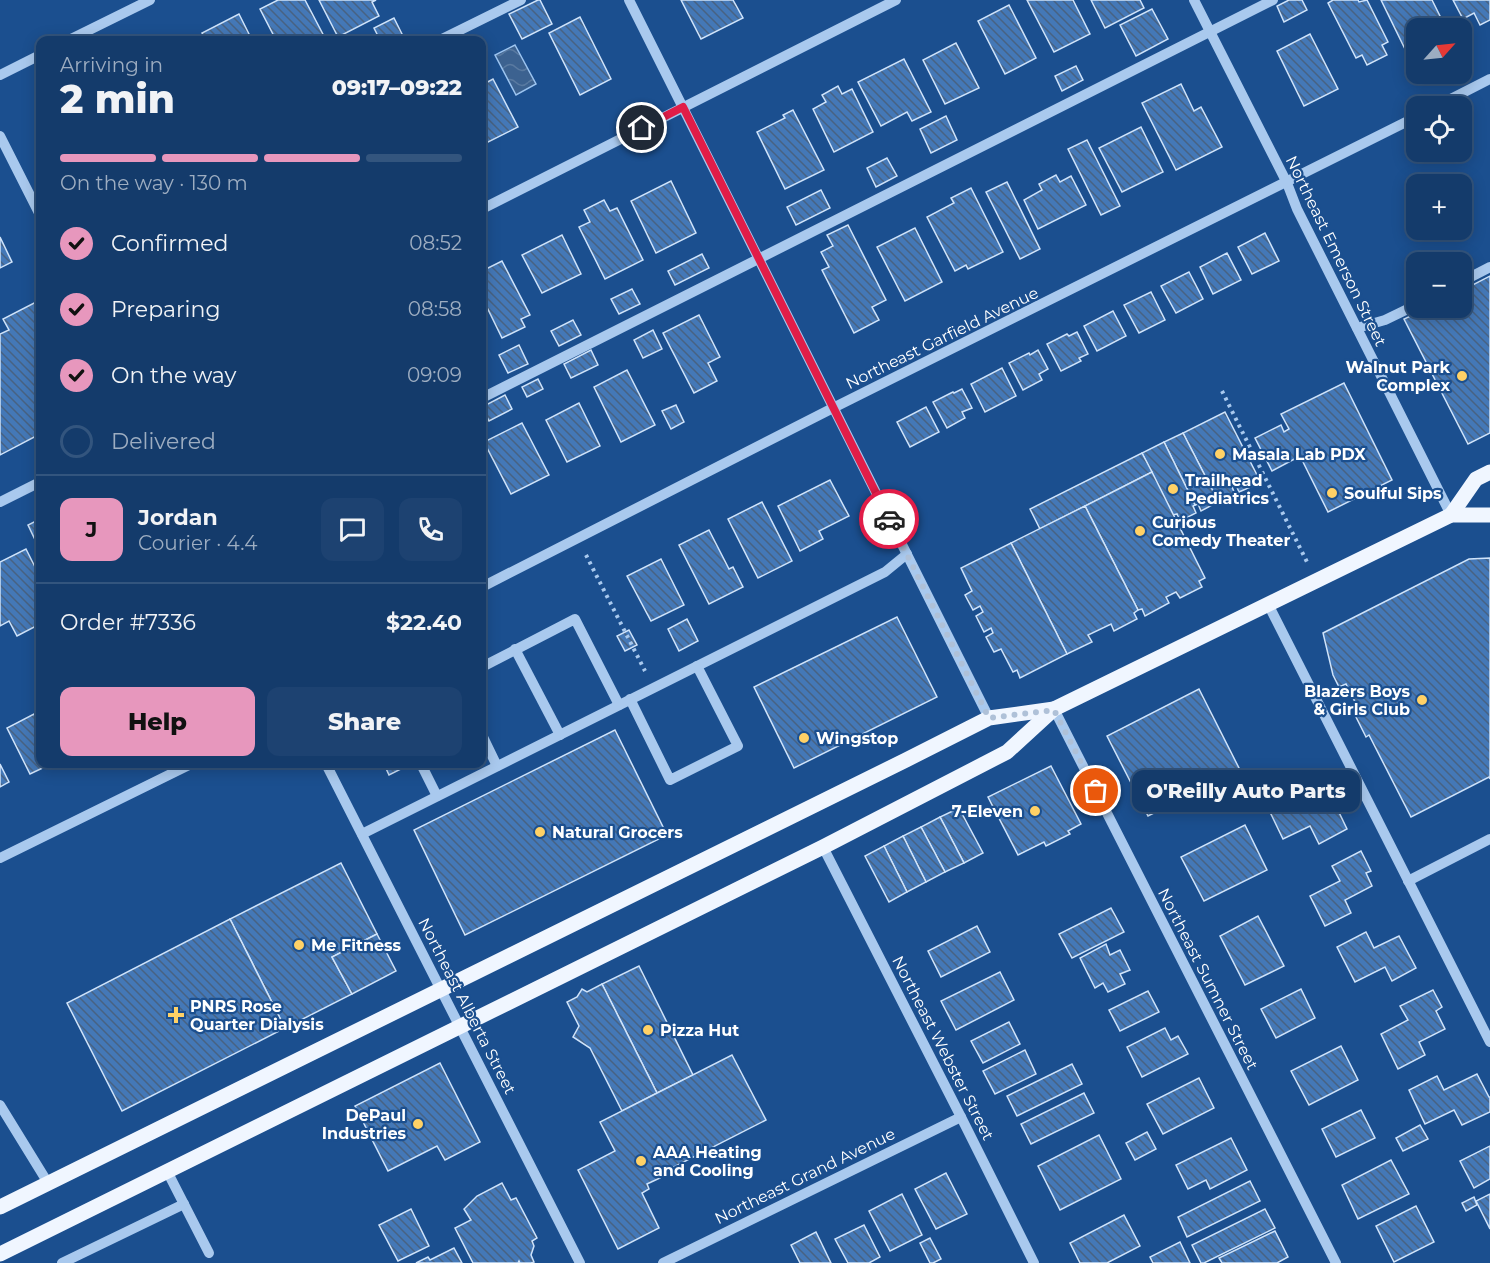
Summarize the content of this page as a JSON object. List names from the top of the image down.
{
  "streets": {
    "street": [
      "Northeast Emerson Street",
      "Northeast Garfield Avenue",
      "Northeast Sumner Street",
      "Northeast Alberta Street",
      "Northeast Webster Street",
      "Northeast Grand Avenue"
    ]
  },
  "crossings": [
    ["Northeast Emerson Street", "Northeast Garfield Avenue"],
    ["Northeast Webster Street", "Northeast Grand Avenue"]
  ],
  "places": {
    "other": [
      "Walnut Park Complex",
      "Masala Lab PDX",
      "Trailhead Pediatrics",
      "Soulful Sips",
      "Curious Comedy Theater",
      "Blazers Boys & Girls Club",
      "Wingstop",
      "O'Reilly Auto Parts",
      "7-Eleven",
      "Natural Grocers",
      "Me Fitness",
      "Pizza Hut",
      "DePaul Industries",
      "AAA Heating and Cooling"
    ],
    "health": ["PNRS Rose Quarter Dialysis"]
  },
  "north": "top right",
  "page": {
    "map_buttons": ["+", "−"],
    "heading": ["2 min", "Arriving in", "09:17–09:22"],
    "panel": [
      "Jordan",
      "Courier · 4.4",
      "Order #7336",
      "$22.40"
    ],
    "bar": "On the way · 130 m",
    "list": [
      ["Confirmed", "08:52"],
      ["Preparing", "08:58"],
      ["On the way", "09:09"],
      "Delivered"
    ],
    "round": "J",
    "buttons": ["Help", "Share"],
    "bubble": "O'Reilly Auto Parts"
  }
}
